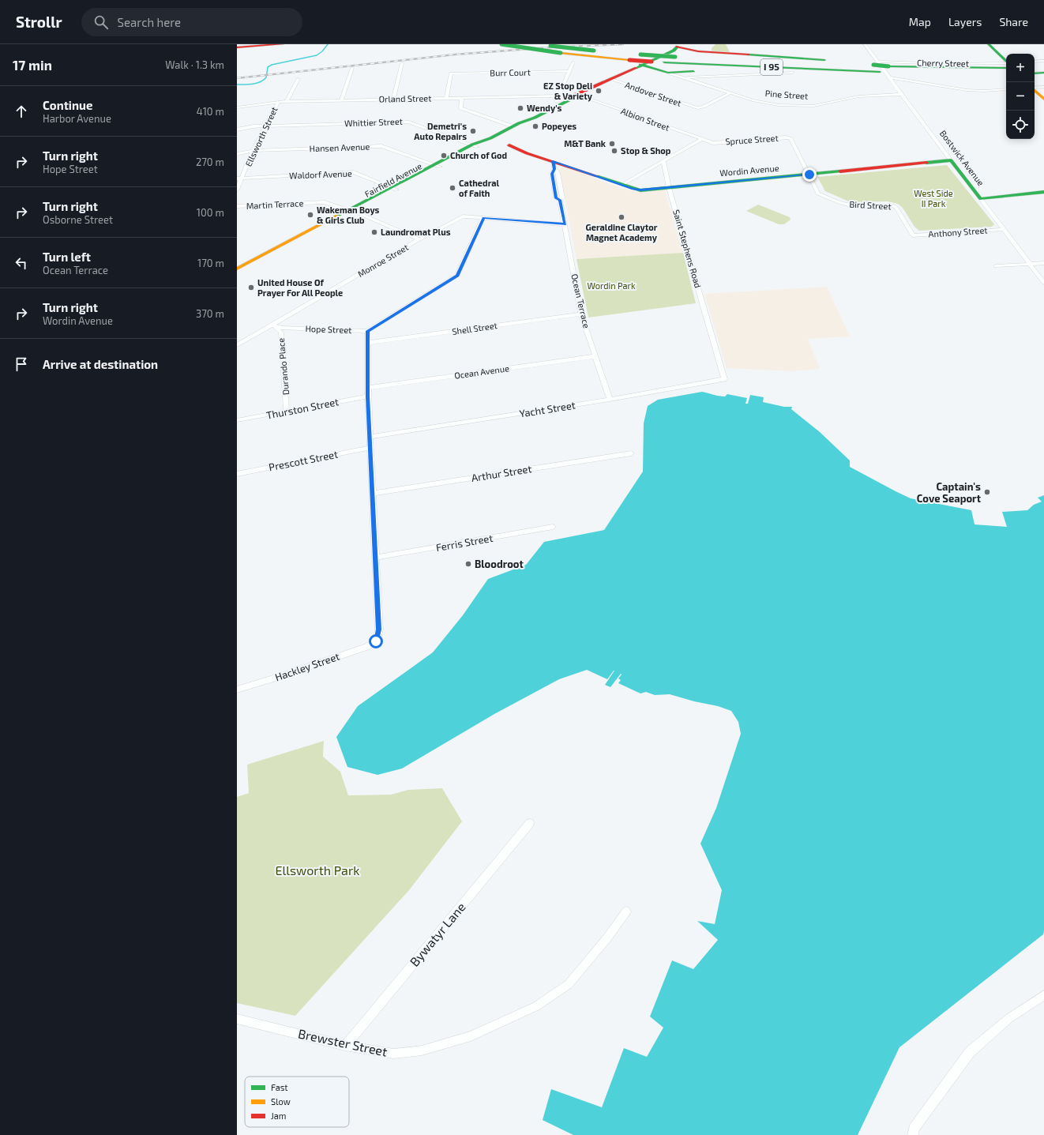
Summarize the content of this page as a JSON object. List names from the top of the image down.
{
  "streets": {
    "main road": [
      "I 95",
      "Pine Street",
      "Bostwick Avenue",
      "Wordin Avenue",
      "Fairfield Avenue"
    ],
    "street": [
      "Cherry Street",
      "Burr Court",
      "Andover Street",
      "Orland Street",
      "Albion Street",
      "Whittier Street",
      "Ellsworth Street",
      "Spruce Street",
      "Hansen Avenue",
      "Waldorf Avenue",
      "Martin Terrace",
      "Bird Street",
      "Anthony Street",
      "Saint Stephens Road",
      "Monroe Street",
      "Ocean Terrace",
      "Shell Street",
      "Hope Street",
      "Durando Place",
      "Ocean Avenue",
      "Thurston Street",
      "Yacht Street",
      "Prescott Street",
      "Arthur Street",
      "Ferris Street",
      "Hackley Street",
      "Bywatyr Lane",
      "Brewster Street"
    ]
  },
  "crossings": [
    ["Cherry Street", "I 95"],
    ["Cherry Street", "Bostwick Avenue"],
    ["I 95", "Bostwick Avenue"],
    ["Burr Court", "Orland Street"],
    ["Andover Street", "Pine Street"],
    ["Andover Street", "Fairfield Avenue"],
    ["Pine Street", "Bostwick Avenue"],
    ["Pine Street", "Fairfield Avenue"],
    ["Orland Street", "Ellsworth Street"],
    ["Orland Street", "Fairfield Avenue"],
    ["Albion Street", "Spruce Street"],
    ["Albion Street", "Fairfield Avenue"],
    ["Whittier Street", "Ellsworth Street"],
    ["Whittier Street", "Fairfield Avenue"],
    ["Ellsworth Street", "Hansen Avenue"],
    ["Ellsworth Street", "Waldorf Avenue"],
    ["Spruce Street", "Bird Street"],
    ["Hansen Avenue", "Fairfield Avenue"],
    ["Bostwick Avenue", "Wordin Avenue"],
    ["Bostwick Avenue", "Anthony Street"],
    ["Wordin Avenue", "Fairfield Avenue"],
    ["Wordin Avenue", "Bird Street"],
    ["Wordin Avenue", "Saint Stephens Road"],
    ["Wordin Avenue", "Ocean Terrace"],
    ["Waldorf Avenue", "Fairfield Avenue"],
    ["Fairfield Avenue", "Martin Terrace"],
    ["Martin Terrace", "Monroe Street"],
    ["Bird Street", "Anthony Street"],
    ["Saint Stephens Road", "Yacht Street"],
    ["Monroe Street", "Ocean Terrace"],
    ["Monroe Street", "Hope Street"],
    ["Monroe Street", "Durando Place"],
    ["Ocean Terrace", "Shell Street"],
    ["Ocean Terrace", "Ocean Avenue"],
    ["Ocean Terrace", "Yacht Street"],
    ["Hope Street", "Durando Place"],
    ["Durando Place", "Thurston Street"],
    ["Ferris Street", "Hackley Street"],
    ["Bywatyr Lane", "Brewster Street"]
  ],
  "parks": ["West Side II Park", "Wordin Park", "Ellsworth Park"],
  "places": [
    "EZ Stop Deli & Variety",
    "Wendy's",
    "Popeyes",
    "Demetri's Auto Repairs",
    "M&T Bank",
    "Stop & Shop",
    "Church of God",
    "Cathedral of Faith",
    "Wakeman Boys & Girls Club",
    "Geraldine Claytor Magnet Academy",
    "Laundromat Plus",
    "United House Of Prayer For All People",
    "Captain's Cove Seaport",
    "Bloodroot"
  ],
  "legend": ["Fast", "Slow", "Jam"],
  "page": {
    "header": "Strollr",
    "search": "Search here",
    "nav": ["Map", "Layers", "Share"],
    "heading": ["17 min", "Walk · 1.3 km"],
    "map_buttons": ["+", "−"],
    "list": [
      ["Continue", "Harbor Avenue", "410 m"],
      ["Turn right", "Hope Street", "270 m"],
      ["Turn right", "Osborne Street", "100 m"],
      ["Turn left", "Ocean Terrace", "170 m"],
      ["Turn right", "Wordin Avenue", "370 m"],
      "Arrive at destination"
    ]
  }
}
